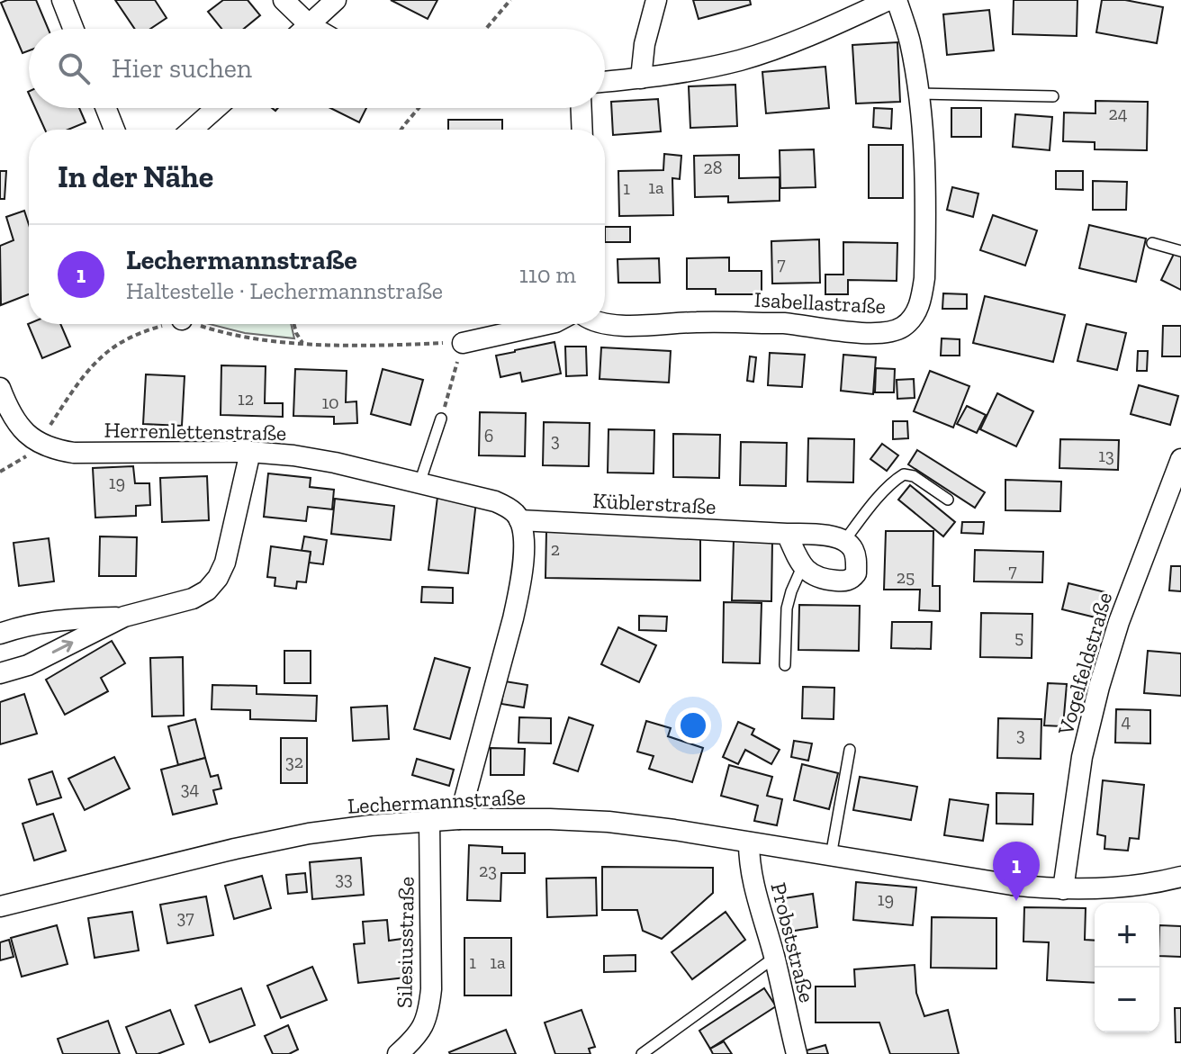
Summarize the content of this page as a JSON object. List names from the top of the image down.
{
  "streets": {
    "street": [
      "Isabellastraße",
      "Herrenlettenstraße",
      "Küblerstraße",
      "Vogelfeldstraße",
      "Lechermannstraße",
      "Silesiusstraße",
      "Probststraße"
    ]
  },
  "crossings": [
    ["Herrenlettenstraße", "Küblerstraße"],
    ["Vogelfeldstraße", "Lechermannstraße"],
    ["Lechermannstraße", "Silesiusstraße"],
    ["Lechermannstraße", "Probststraße"]
  ],
  "house_numbers": [
    "24",
    "28",
    "1a",
    "1",
    "7",
    "12",
    "10",
    "6",
    "3",
    "13",
    "19",
    "2",
    "7",
    "25",
    "5",
    "4",
    "3",
    "32",
    "34",
    "23",
    "33",
    "19",
    "37",
    "1",
    "1a"
  ],
  "page": {
    "search": "Hier suchen",
    "heading": "In der Nähe",
    "list": [
      {
        "mark": "1",
        "name": "Lechermannstraße",
        "note": "Haltestelle · Lechermannstraße",
        "value": "110 m"
      }
    ],
    "pins": "1",
    "map_buttons": ["+", "−"]
  }
}
